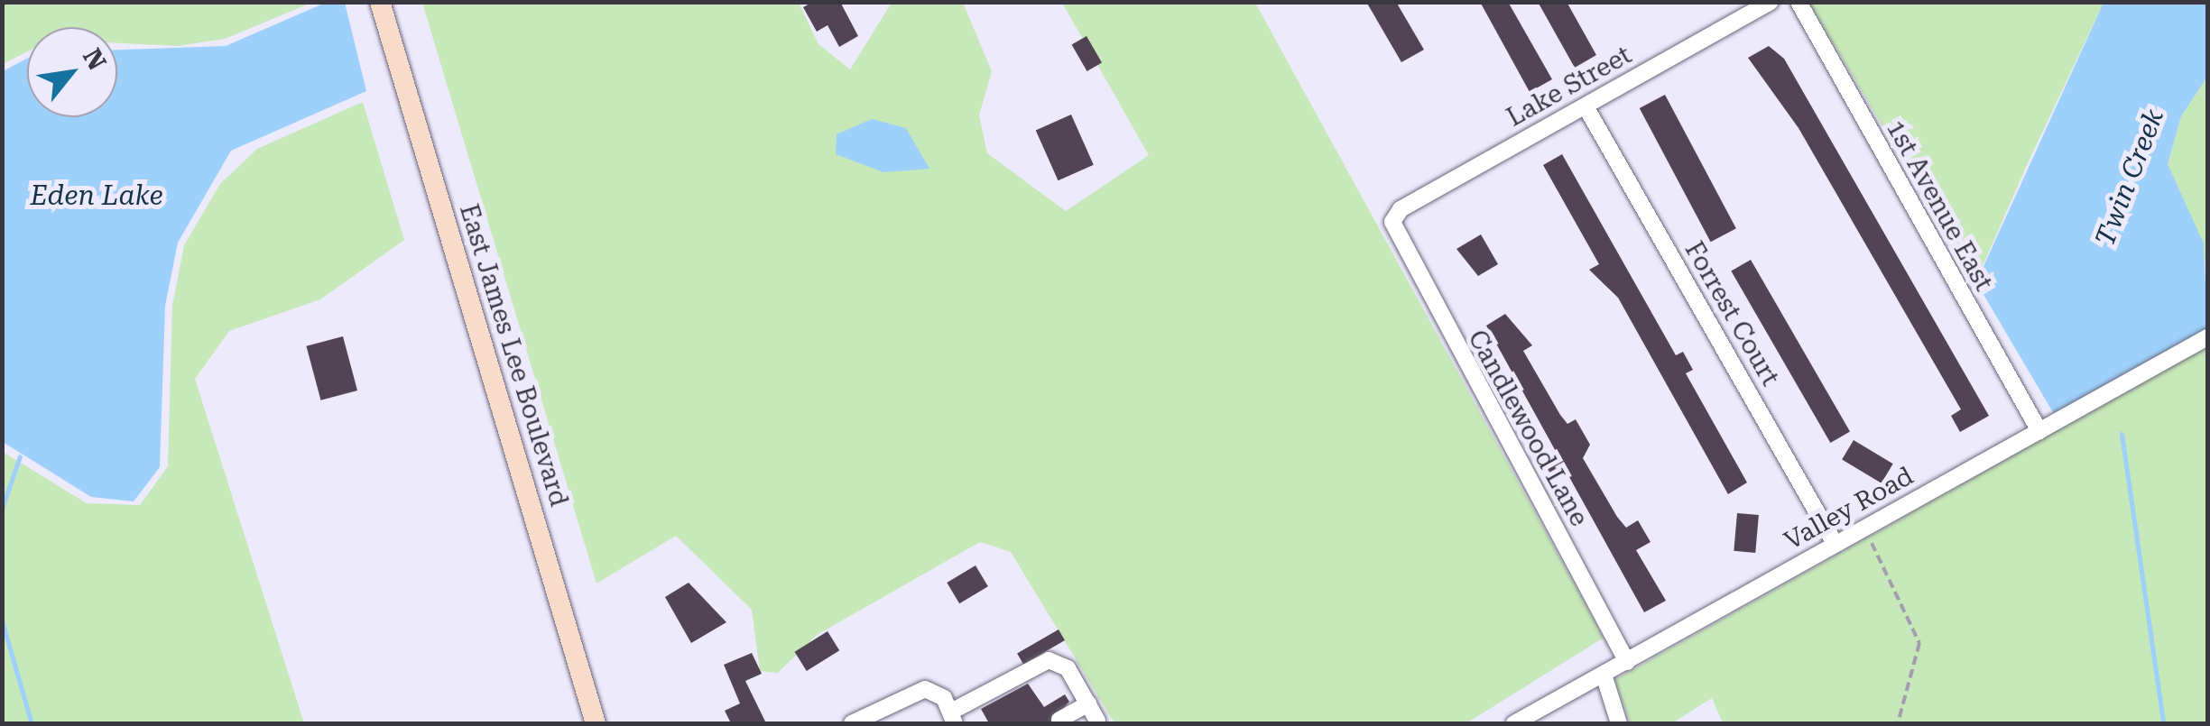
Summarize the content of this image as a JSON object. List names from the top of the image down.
{
  "streets": {
    "main road": ["East James Lee Boulevard"],
    "street": [
      "Lake Street",
      "1st Avenue East",
      "Forrest Court",
      "Candlewood Lane",
      "Valley Road"
    ]
  },
  "crossings": [
    ["Lake Street", "Forrest Court"],
    ["Lake Street", "Candlewood Lane"],
    ["1st Avenue East", "Valley Road"],
    ["Forrest Court", "Valley Road"],
    ["Candlewood Lane", "Valley Road"]
  ],
  "water": ["Twin Creek", "Eden Lake"],
  "north": "top right"
}
